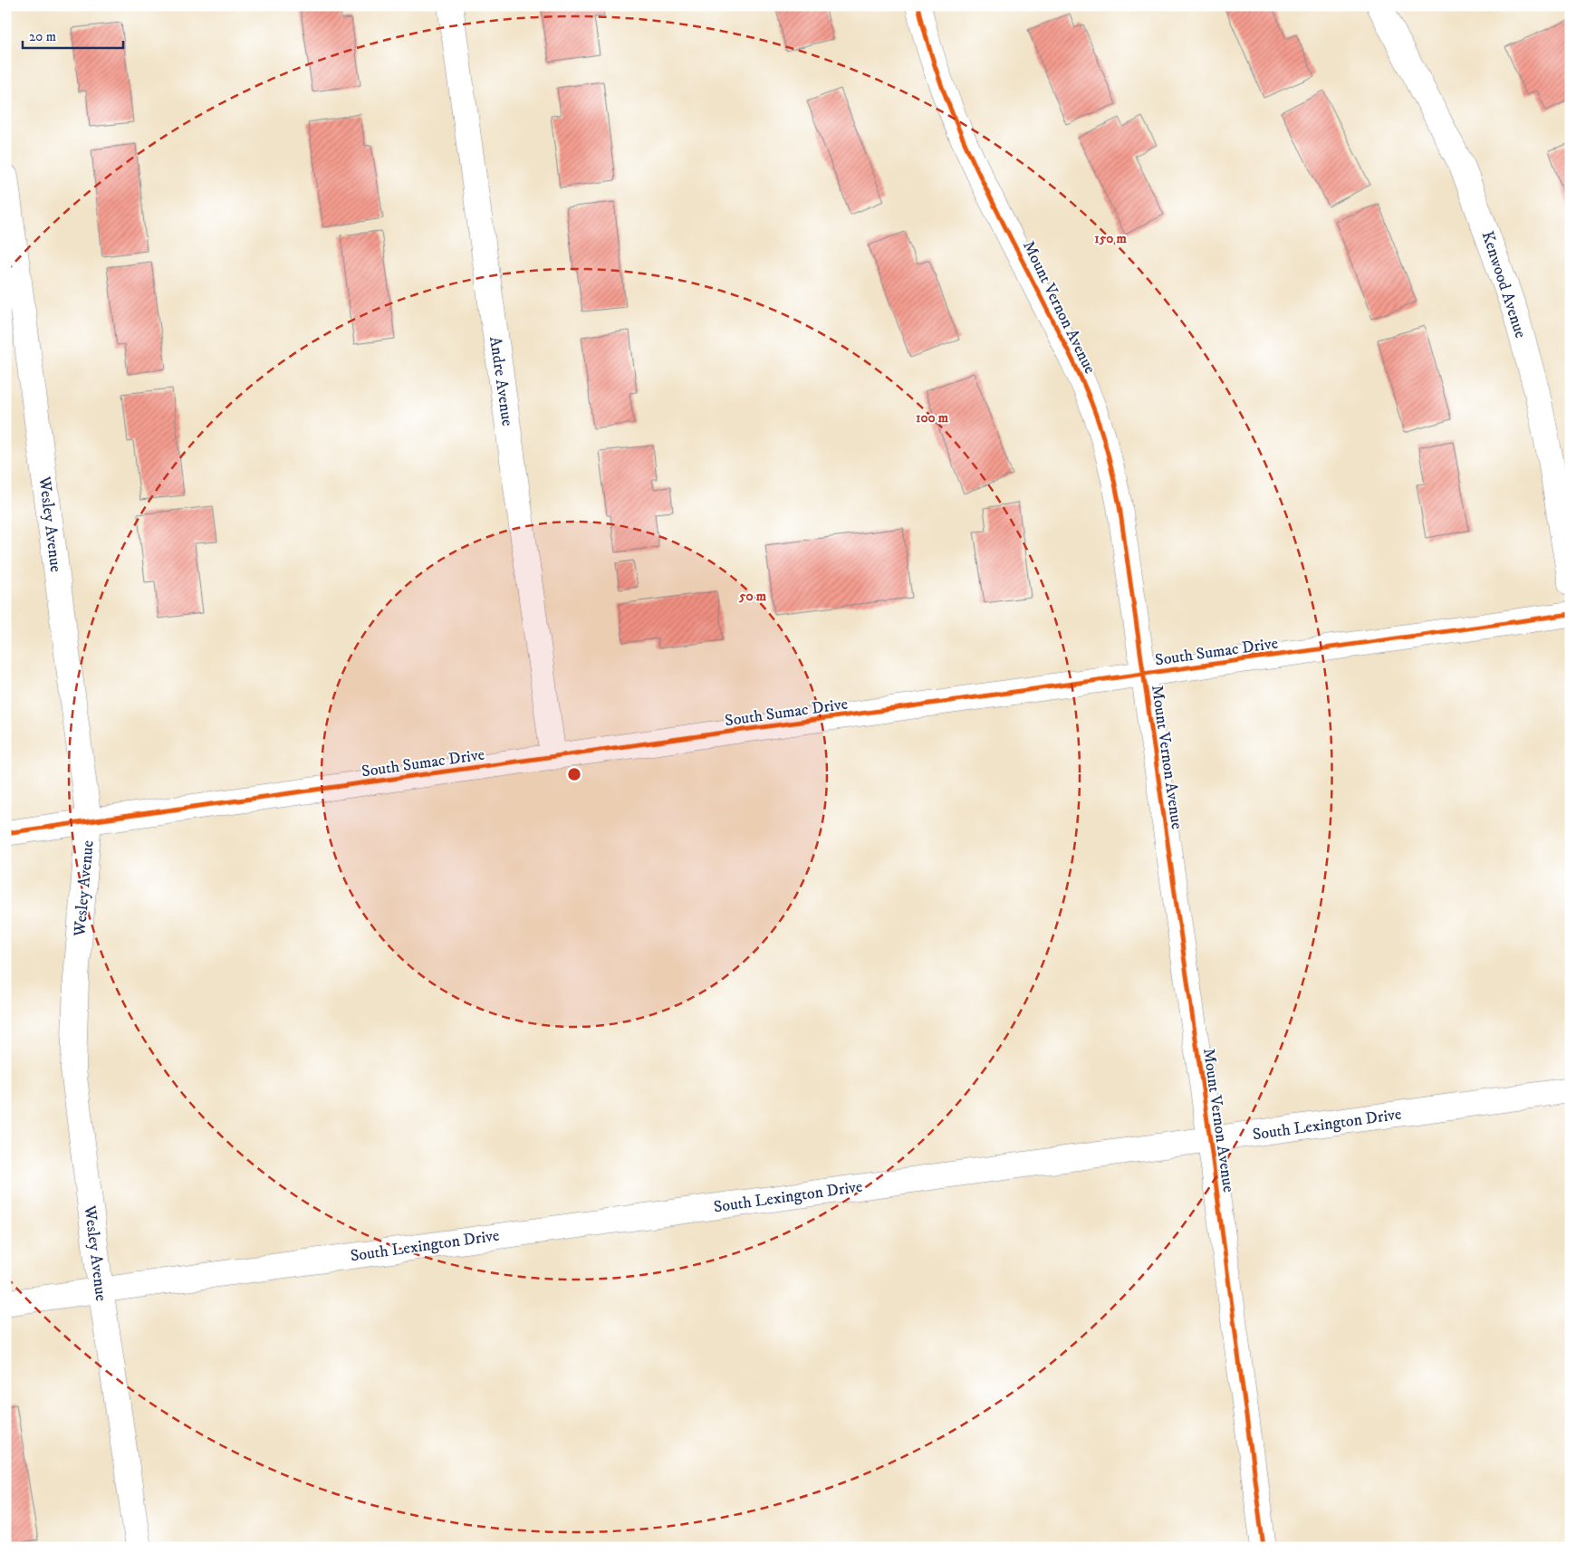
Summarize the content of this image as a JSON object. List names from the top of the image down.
{
  "streets": {
    "street": [
      "Kenwood Avenue",
      "Mount Vernon Avenue",
      "Andre Avenue",
      "Wesley Avenue",
      "South Sumac Drive",
      "South Lexington Drive"
    ]
  },
  "crossings": [
    ["Mount Vernon Avenue", "South Sumac Drive"],
    ["Mount Vernon Avenue", "South Lexington Drive"],
    ["Andre Avenue", "South Sumac Drive"],
    ["Wesley Avenue", "South Sumac Drive"],
    ["Wesley Avenue", "South Lexington Drive"]
  ],
  "scale_bar": "20 m",
  "rings": ["150 m", "100 m", "50 m"]
}
